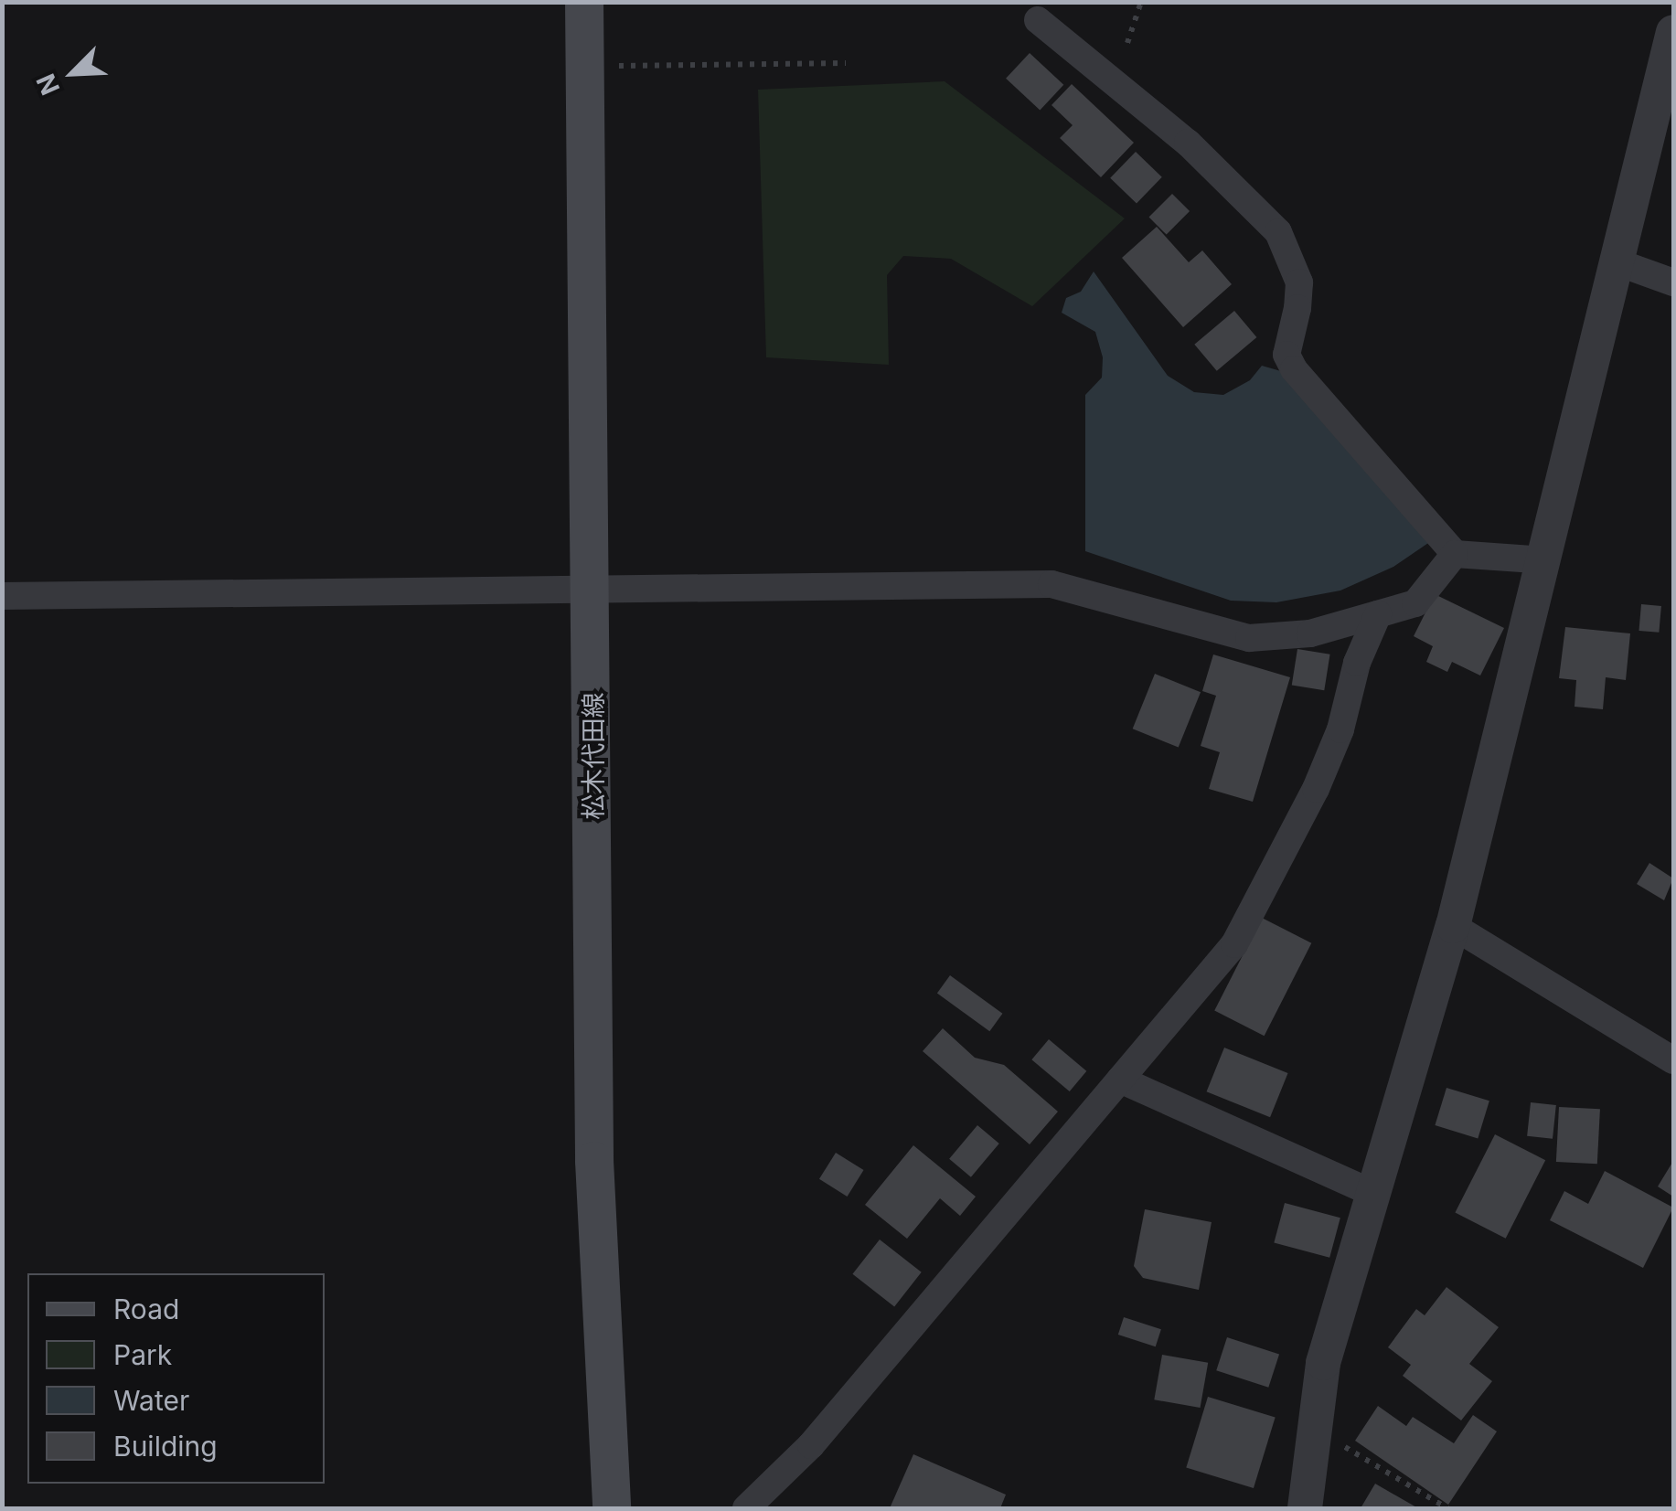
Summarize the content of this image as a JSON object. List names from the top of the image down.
{
  "streets": {
    "main road": ["松木代田線"]
  },
  "legend": [
    "Road",
    "Park",
    "Water",
    "Building"
  ],
  "north": "bottom left"
}
